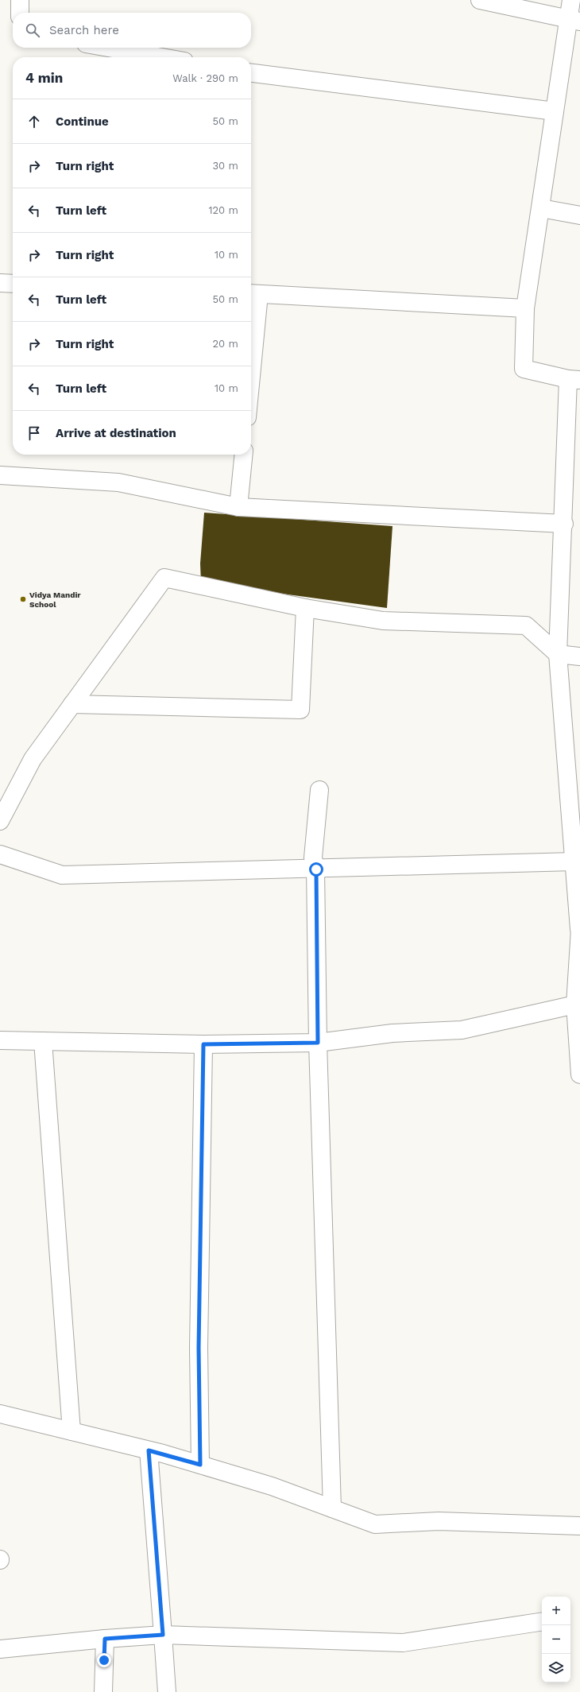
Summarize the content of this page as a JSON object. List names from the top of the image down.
{
  "places": ["Vidya Mandir School"],
  "page": {
    "search": "Search here",
    "heading": ["4 min", "Walk · 290 m"],
    "list": [
      ["Continue", "50 m"],
      ["Turn right", "30 m"],
      ["Turn left", "120 m"],
      ["Turn right", "10 m"],
      ["Turn left", "50 m"],
      ["Turn right", "20 m"],
      ["Turn left", "10 m"],
      "Arrive at destination"
    ],
    "map_buttons": ["+", "−"]
  }
}
